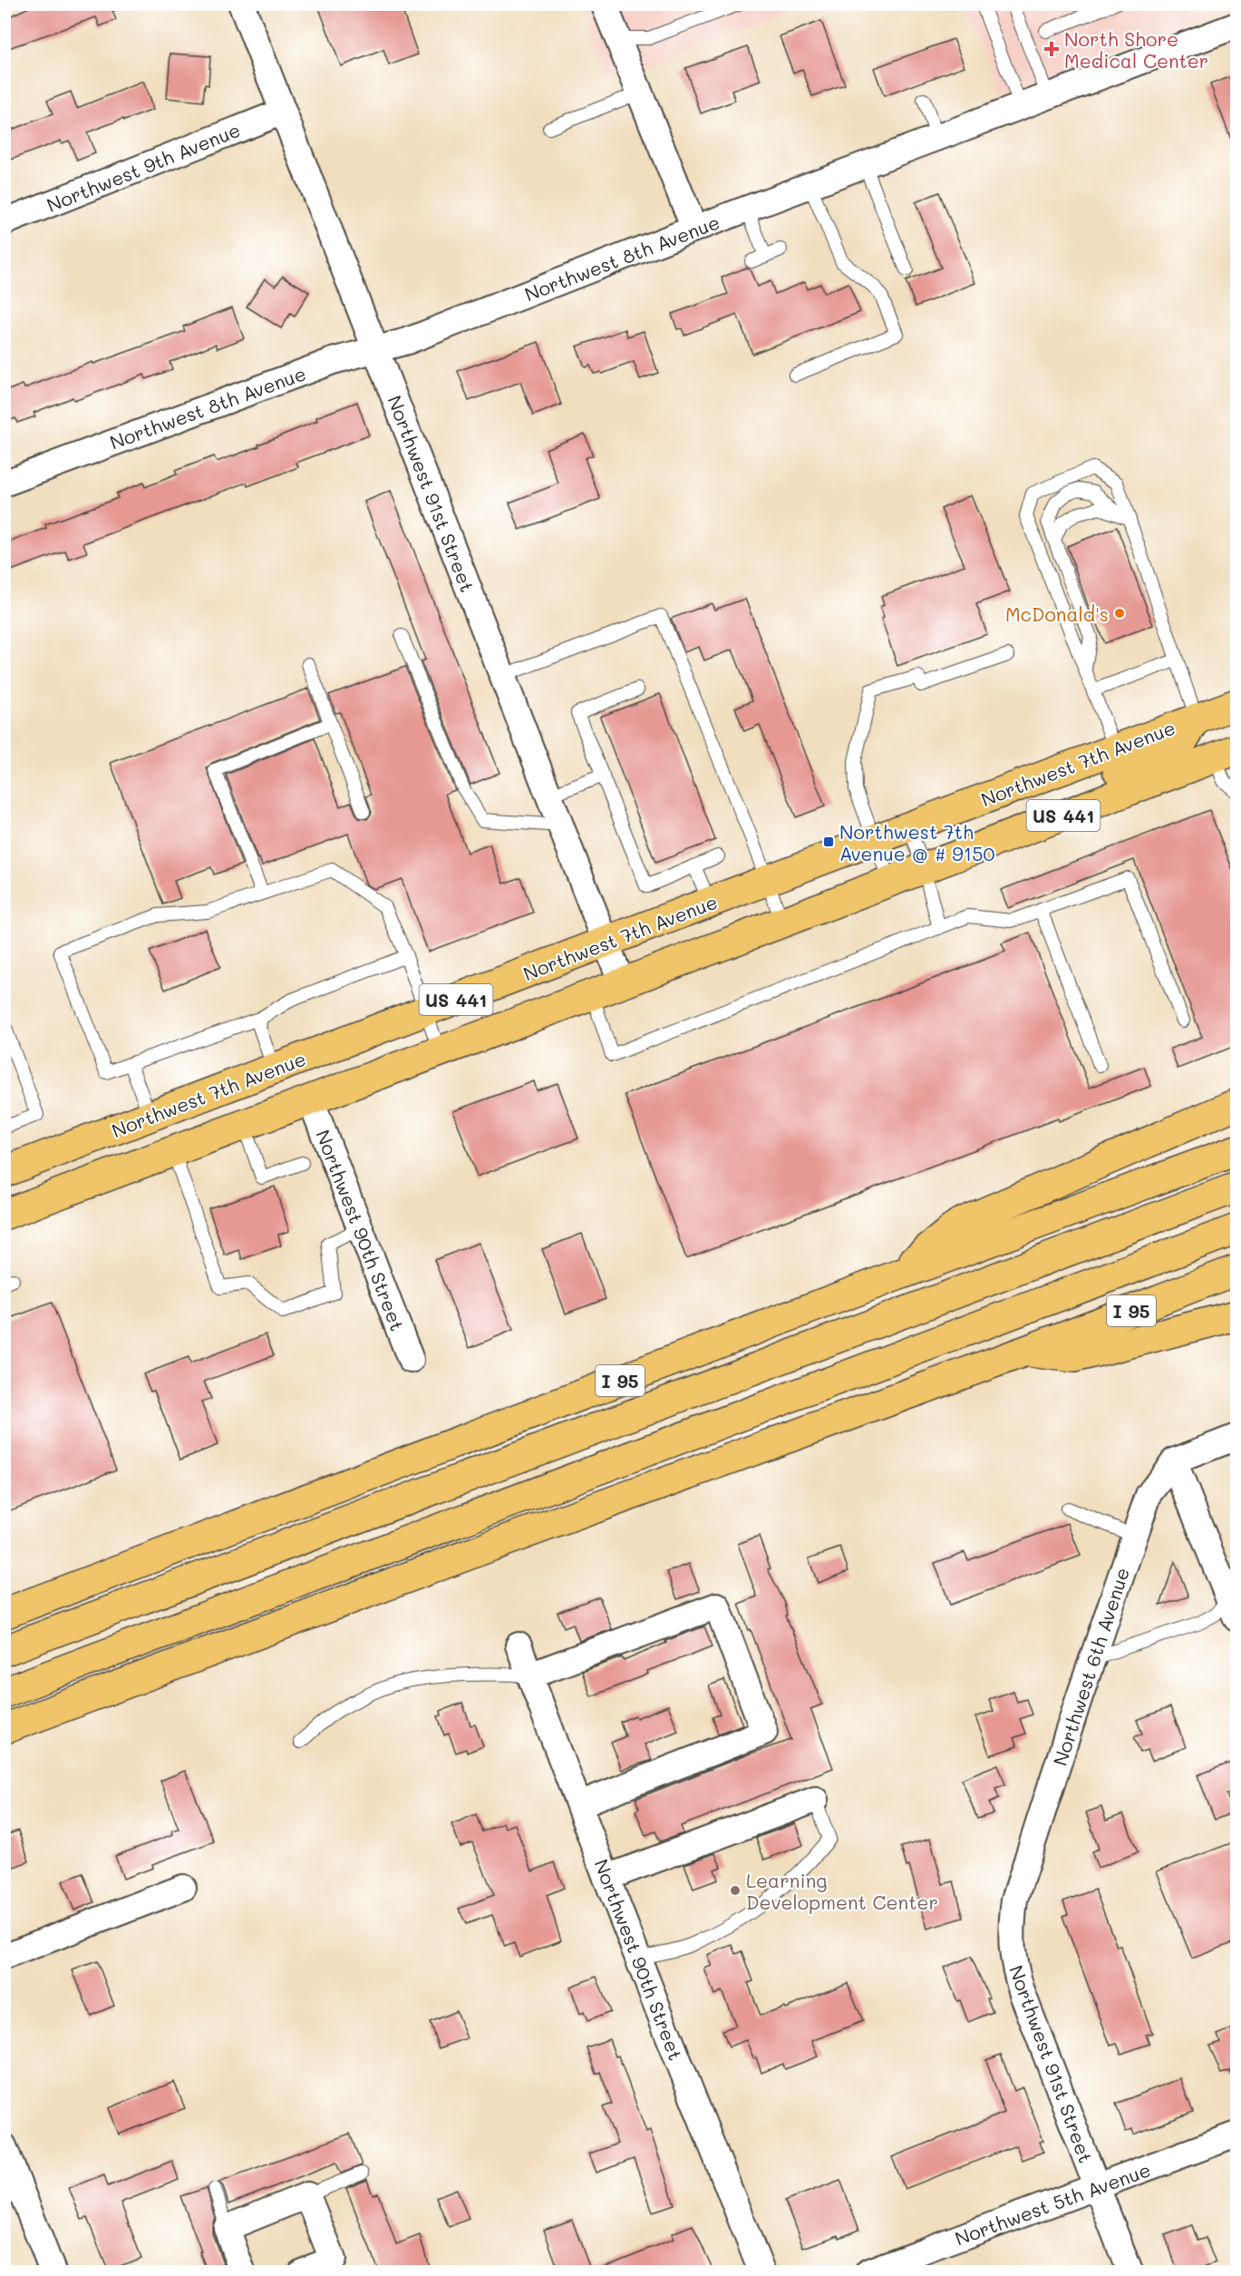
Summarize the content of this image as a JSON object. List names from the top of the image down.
{
  "streets": {
    "main road": ["Northwest 7th Avenue", "US 441", "I 95"],
    "street": [
      "Northwest 9th Avenue",
      "Northwest 8th Avenue",
      "Northwest 91st Street",
      "Northwest 90th Street",
      "Northwest 6th Avenue",
      "Northwest 5th Avenue"
    ]
  },
  "crossings": [
    ["Northwest 9th Avenue", "Northwest 91st Street"],
    ["Northwest 8th Avenue", "Northwest 91st Street"],
    ["Northwest 91st Street", "Northwest 7th Avenue"],
    ["Northwest 91st Street", "US 441"],
    ["Northwest 91st Street", "Northwest 6th Avenue"],
    ["Northwest 91st Street", "Northwest 5th Avenue"],
    ["US 441", "Northwest 90th Street"]
  ],
  "places": {
    "health": ["North Shore Medical Center"],
    "other": ["McDonald's", "Learning Development Center"],
    "transit": ["Northwest 7th Avenue @ # 9150"]
  }
}
